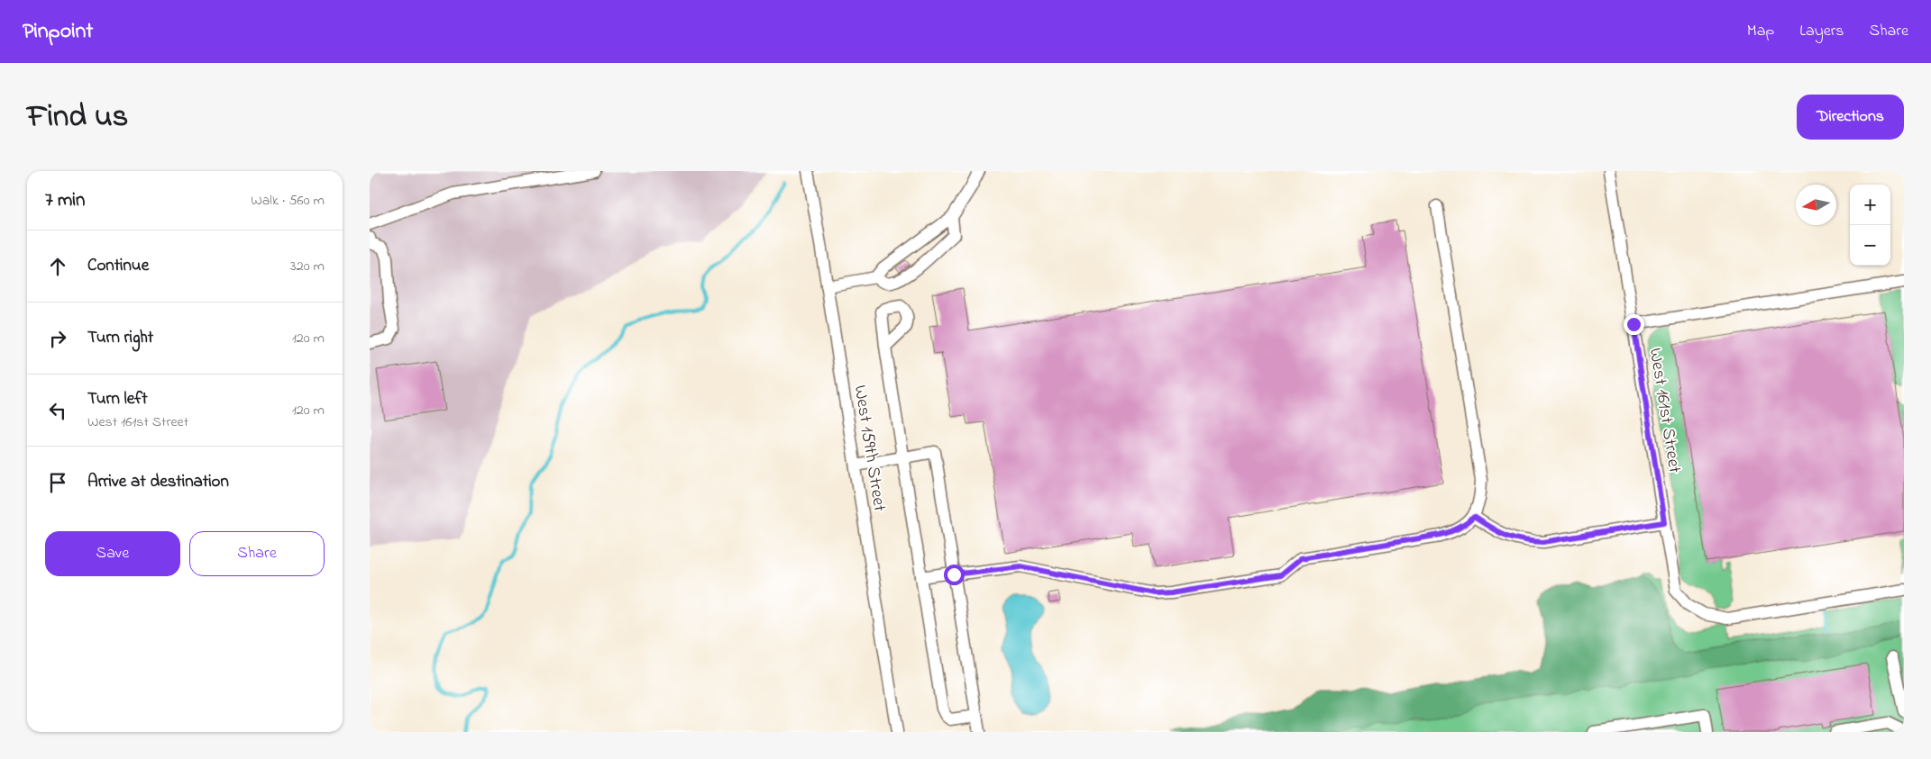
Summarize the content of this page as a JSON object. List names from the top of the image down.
{
  "streets": {
    "street": ["West 161st Street", "West 159th Street"]
  },
  "north": "left",
  "page": {
    "header": "Pinpoint",
    "nav": ["Map", "Layers", "Share"],
    "title": "Find us",
    "buttons": [
      "Directions",
      ["Save", "Share"]
    ],
    "heading": ["7 min", "Walk · 560 m"],
    "map_buttons": ["+", "−"],
    "list": [
      ["Continue", "320 m"],
      ["Turn right", "120 m"],
      ["Turn left", "West 161st Street", "120 m"],
      "Arrive at destination"
    ]
  }
}
